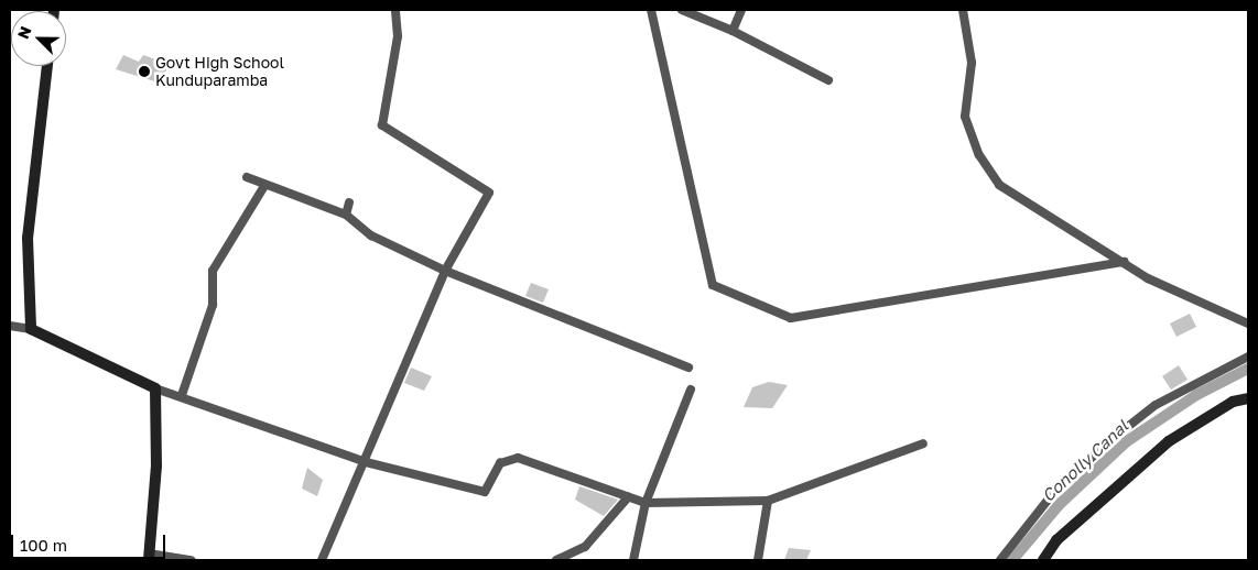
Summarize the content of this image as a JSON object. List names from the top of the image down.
{
  "water": ["Conolly Canal"],
  "places": ["Govt High School Kunduparamba"],
  "scale_bar": "100 m",
  "north": "top left"
}
